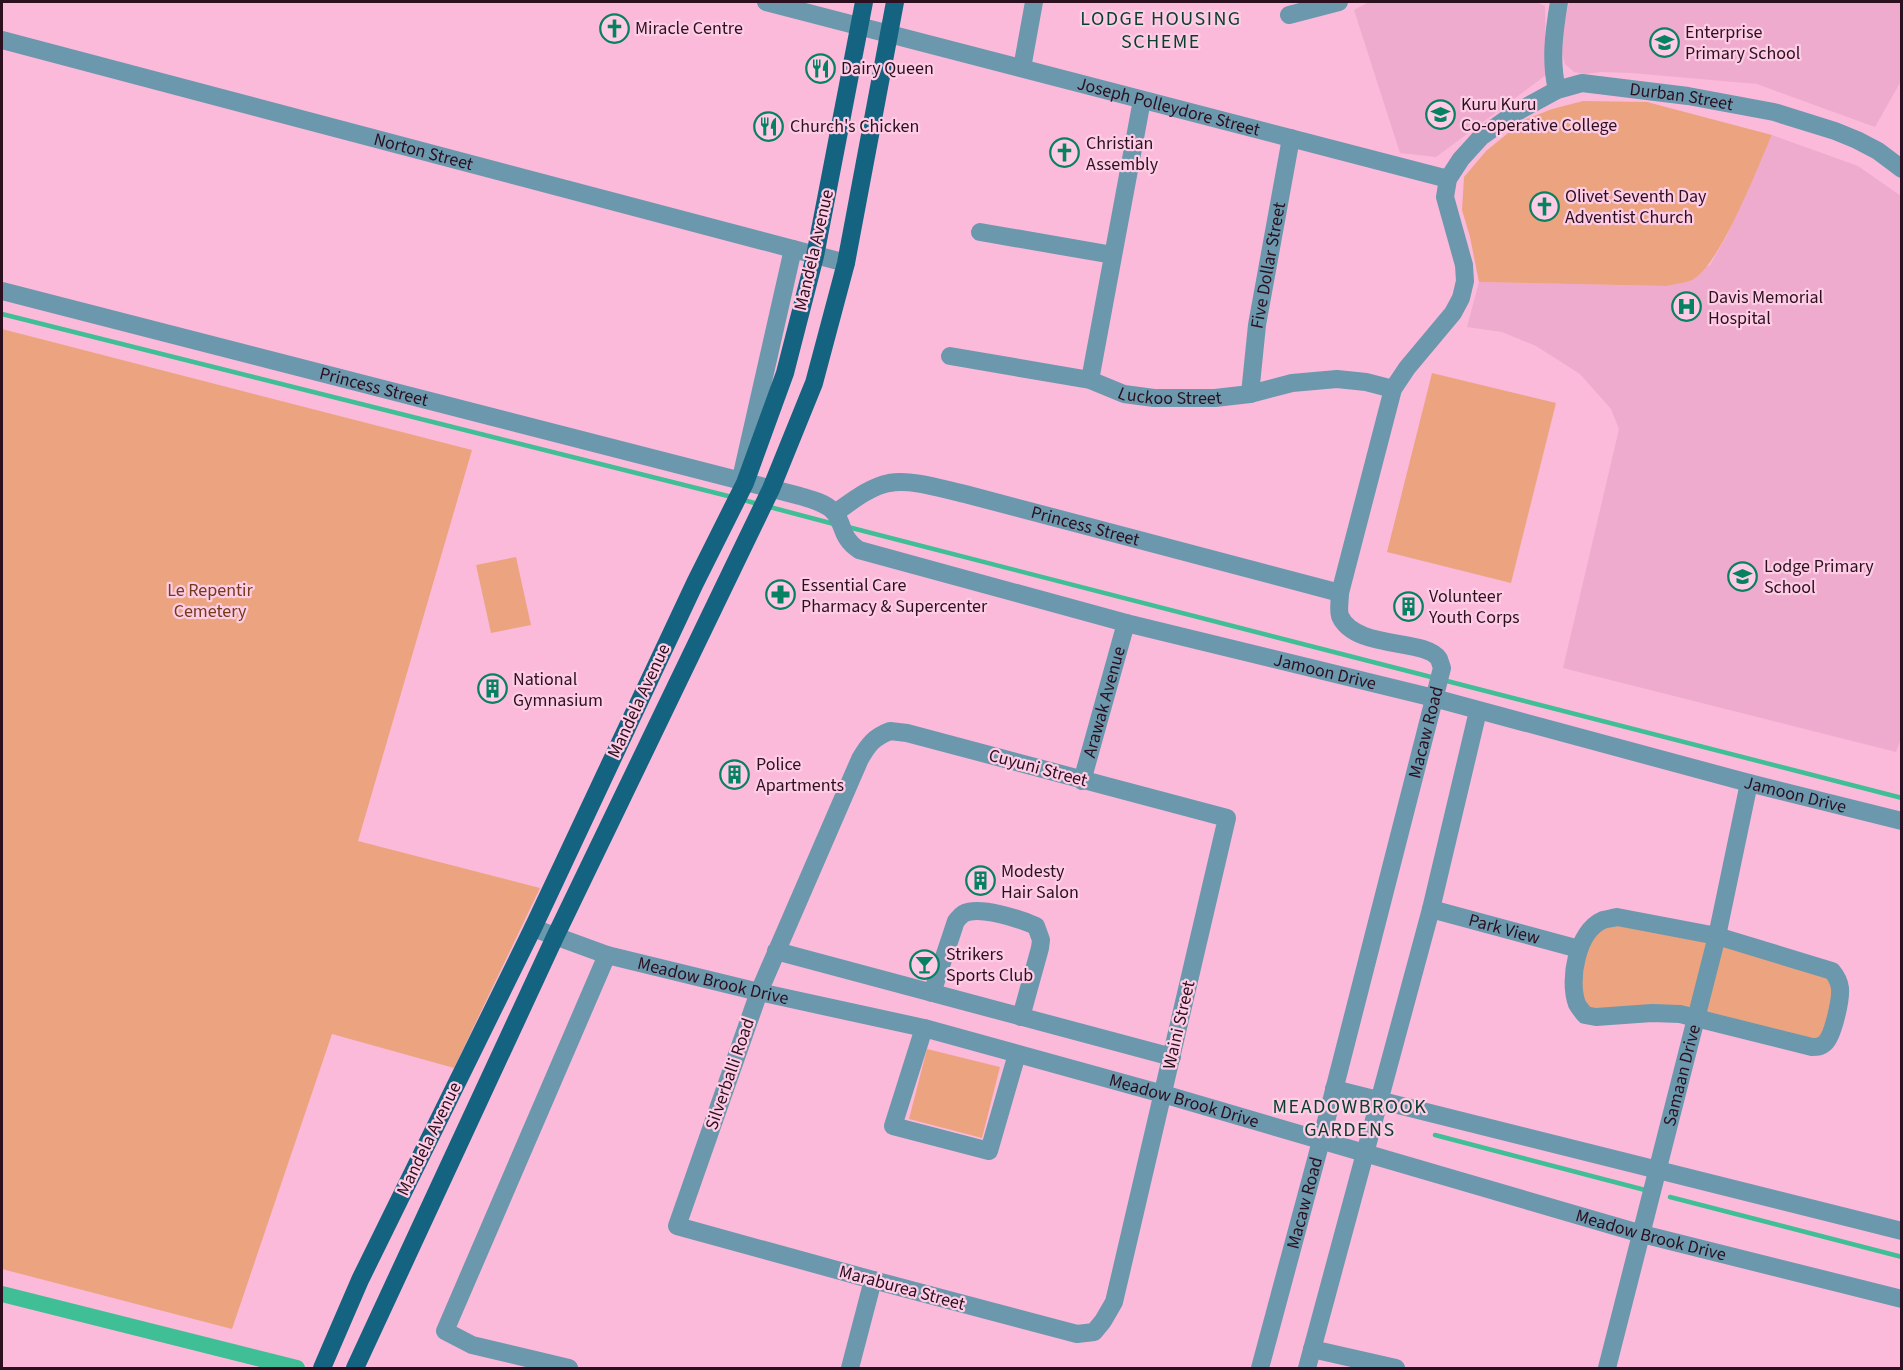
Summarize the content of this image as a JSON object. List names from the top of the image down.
{
  "streets": {
    "main road": ["Mandela Avenue"],
    "street": [
      "Durban Street",
      "Joseph Polleydore Street",
      "Norton Street",
      "Five Dollar Street",
      "Princess Street",
      "Luckoo Street",
      "Jamoon Drive",
      "Arawak Avenue",
      "Macaw Road",
      "Cuyuni Street",
      "Park View",
      "Meadow Brook Drive",
      "Waini Street",
      "Silverballi Road",
      "Samaan Drive",
      "Maraburea Street"
    ]
  },
  "crossings": [
    ["Durban Street", "Joseph Polleydore Street"],
    ["Durban Street", "Macaw Road"],
    ["Joseph Polleydore Street", "Mandela Avenue"],
    ["Joseph Polleydore Street", "Five Dollar Street"],
    ["Joseph Polleydore Street", "Macaw Road"],
    ["Norton Street", "Mandela Avenue"],
    ["Mandela Avenue", "Princess Street"],
    ["Mandela Avenue", "Meadow Brook Drive"],
    ["Five Dollar Street", "Luckoo Street"],
    ["Princess Street", "Jamoon Drive"],
    ["Princess Street", "Macaw Road"],
    ["Luckoo Street", "Macaw Road"],
    ["Jamoon Drive", "Arawak Avenue"],
    ["Jamoon Drive", "Macaw Road"],
    ["Jamoon Drive", "Samaan Drive"],
    ["Arawak Avenue", "Cuyuni Street"],
    ["Macaw Road", "Meadow Brook Drive"],
    ["Cuyuni Street", "Waini Street"],
    ["Cuyuni Street", "Silverballi Road"],
    ["Meadow Brook Drive", "Waini Street"],
    ["Meadow Brook Drive", "Silverballi Road"],
    ["Meadow Brook Drive", "Samaan Drive"],
    ["Waini Street", "Maraburea Street"],
    ["Silverballi Road", "Maraburea Street"]
  ],
  "districts": ["LODGE HOUSING SCHEME", "MEADOWBROOK GARDENS"],
  "parks": ["Le Repentir Cemetery"],
  "places": {
    "church": ["Miracle Centre", "Christian Assembly", "Olivet Seventh Day Adventist Church"],
    "school or university": ["Enterprise Primary School", "Kuru Kuru Co-operative College", "Lodge Primary School"],
    "restaurant": ["Dairy Queen", "Church's Chicken"],
    "hospital": ["Davis Memorial Hospital"],
    "pharmacy": ["Essential Care Pharmacy & Supercenter"],
    "building": [
      "Volunteer Youth Corps",
      "National Gymnasium",
      "Police Apartments",
      "Modesty Hair Salon"
    ],
    "bar": ["Strikers Sports Club"]
  }
}
